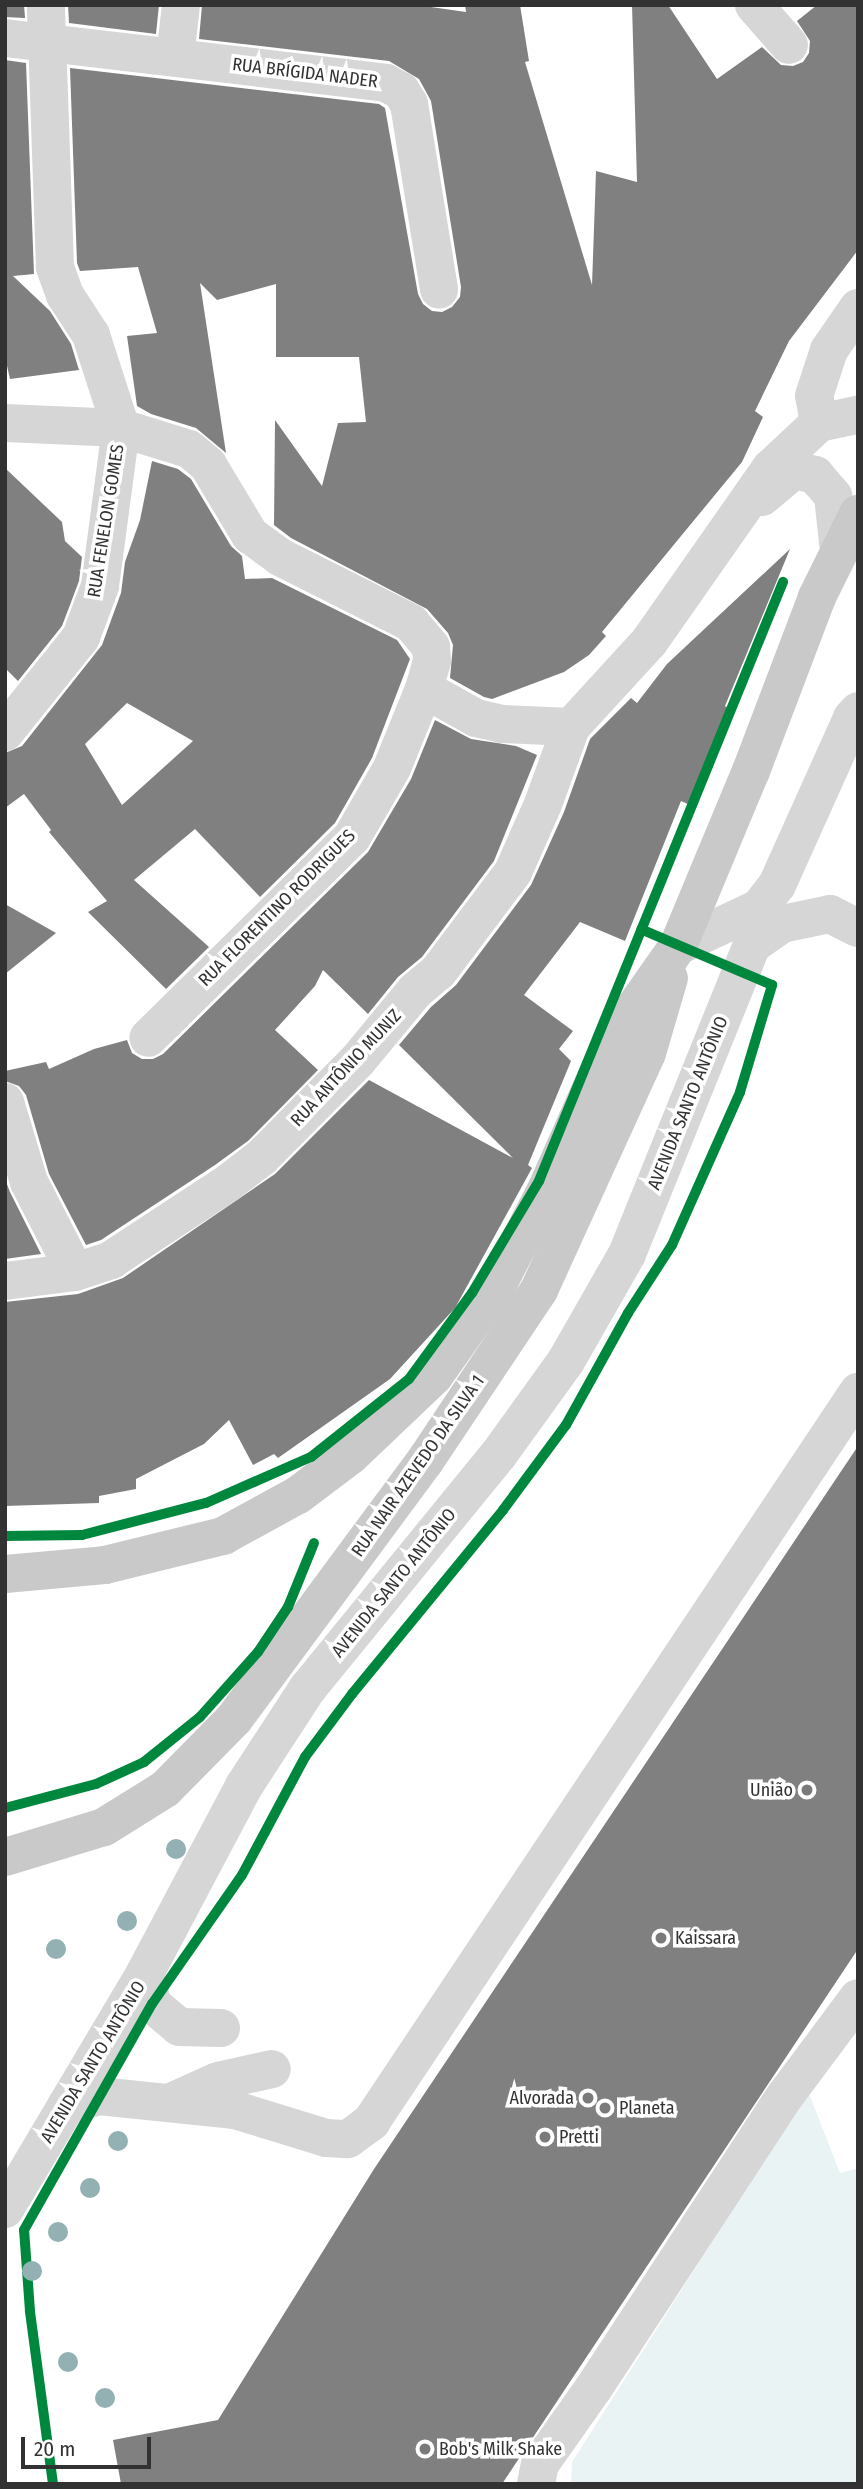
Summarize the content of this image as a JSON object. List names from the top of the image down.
{
  "streets": {
    "main road": ["RUA NAIR AZEVEDO DA SILVA 1"],
    "street": [
      "RUA BRÍGIDA NADER",
      "RUA FENELON GOMES",
      "RUA FLORENTINO RODRIGUES",
      "RUA ANTÔNIO MUNIZ",
      "AVENIDA SANTO ANTÔNIO"
    ]
  },
  "crossings": [
    ["RUA BRÍGIDA NADER", "RUA FENELON GOMES"],
    ["RUA FENELON GOMES", "RUA FLORENTINO RODRIGUES"]
  ],
  "places": [
    "União",
    "Kaissara",
    "Alvorada",
    "Planeta",
    "Pretti",
    "Bob's Milk Shake"
  ],
  "scale_bar": "20 m"
}
